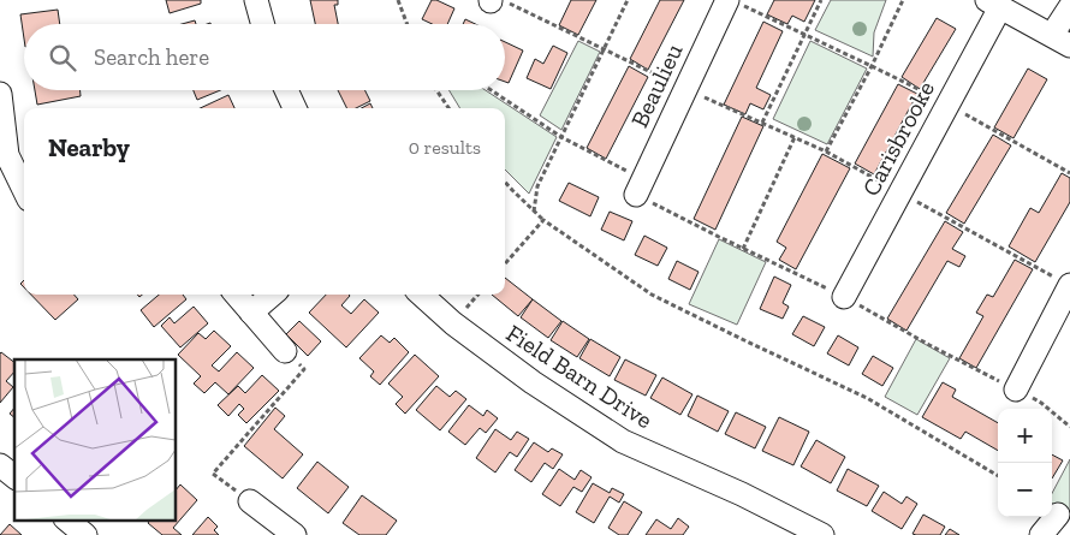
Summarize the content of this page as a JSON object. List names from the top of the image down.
{
  "streets": {
    "street": ["Beaulieu", "Carisbrooke", "Field Barn Drive"]
  },
  "page": {
    "search": "Search here",
    "heading": ["Nearby", "0 results"],
    "map_buttons": ["+", "−"]
  }
}
